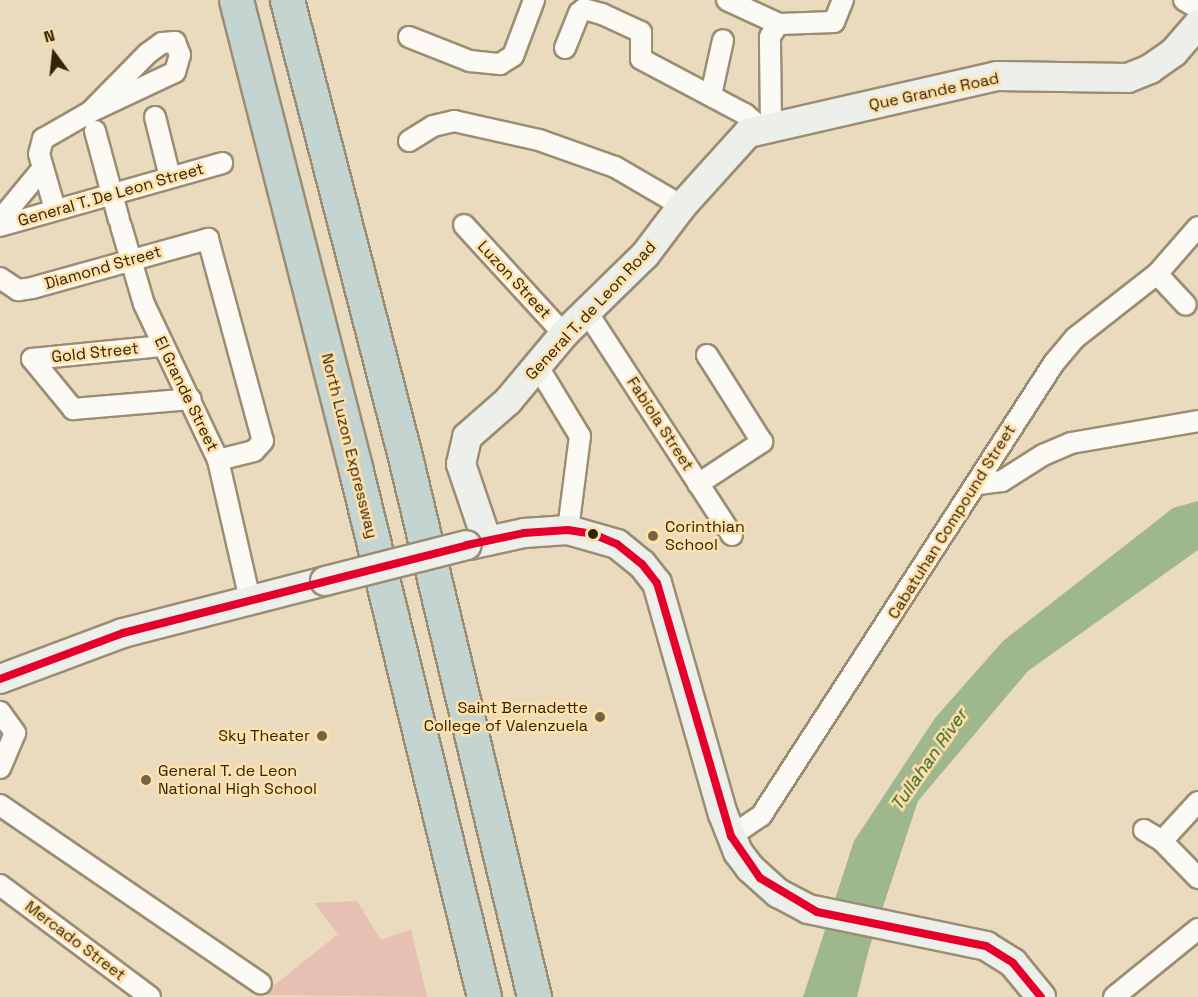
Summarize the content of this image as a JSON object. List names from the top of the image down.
{
  "streets": {
    "highway": ["North Luzon Expressway"],
    "main road": ["Que Grande Road", "General T. de Leon Road"],
    "street": [
      "General T. De Leon Street",
      "Diamond Street",
      "Luzon Street",
      "Gold Street",
      "El Grande Street",
      "Fabiola Street",
      "Cabatuhan Compound Street",
      "Mercado Street"
    ]
  },
  "crossings": [
    ["Que Grande Road", "General T. de Leon Road"],
    ["General T. De Leon Street", "El Grande Street"],
    ["Diamond Street", "El Grande Street"],
    ["Luzon Street", "General T. de Leon Road"],
    ["General T. de Leon Road", "Fabiola Street"],
    ["Gold Street", "El Grande Street"]
  ],
  "water": ["Tullahan River"],
  "places": [
    "Corinthian School",
    "Saint Bernadette College of Valenzuela",
    "Sky Theater",
    "General T. de Leon National High School"
  ],
  "north": "top"
}
